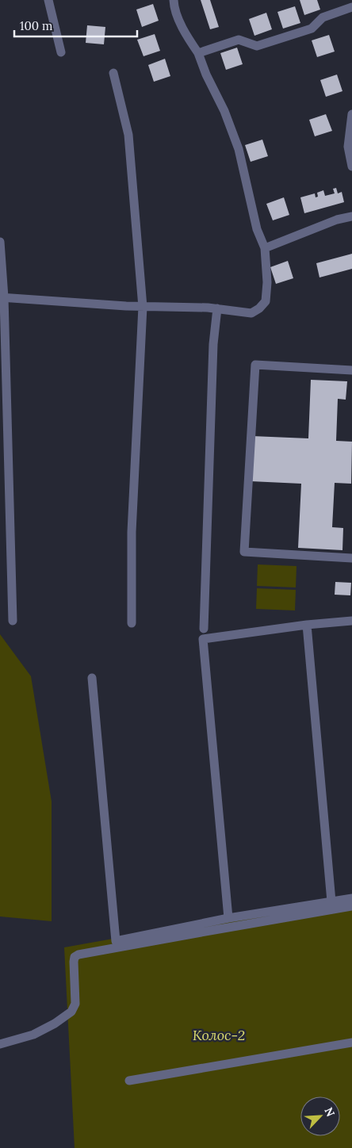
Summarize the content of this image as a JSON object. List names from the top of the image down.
{
  "parks": ["Колос-2"],
  "scale_bar": "100 m",
  "north": "top right"
}
